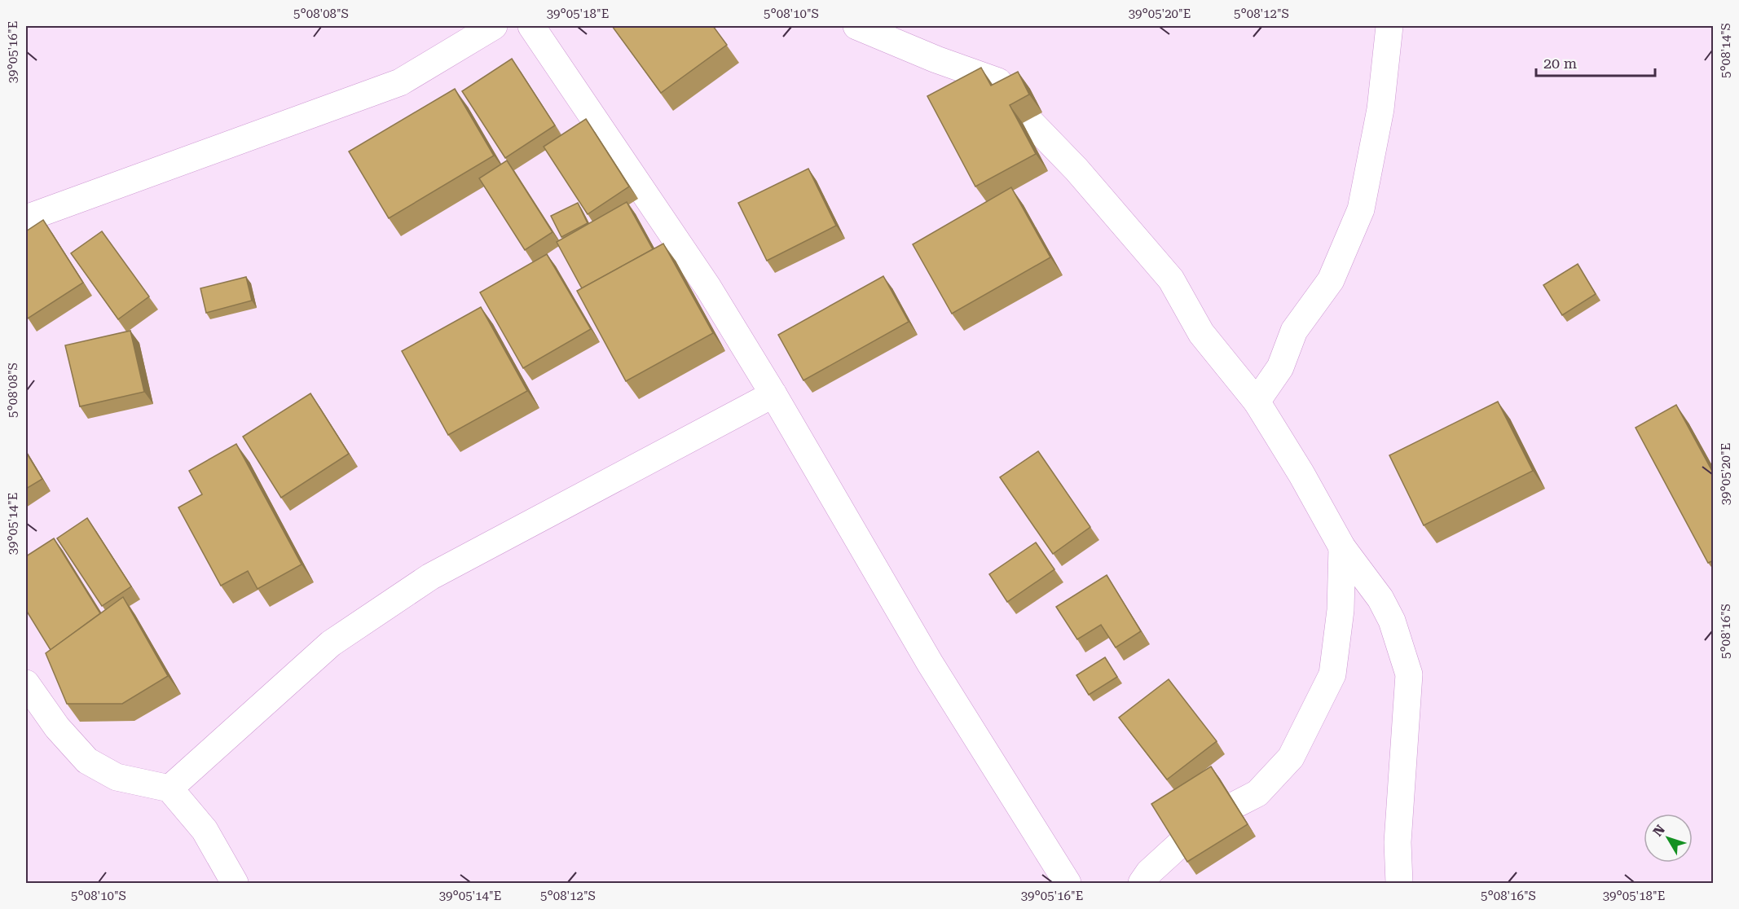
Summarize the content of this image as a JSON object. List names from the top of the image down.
{
  "scale_bar": "20 m",
  "north": "top left",
  "coordinates": [
    "5°08'08\"S",
    "39°05'18\"E",
    "5°08'10\"S",
    "39°05'20\"E",
    "5°08'12\"S",
    "5°08'14\"S",
    "39°05'16\"E",
    "39°05'14\"E",
    "5°08'16\"S"
  ]
}
